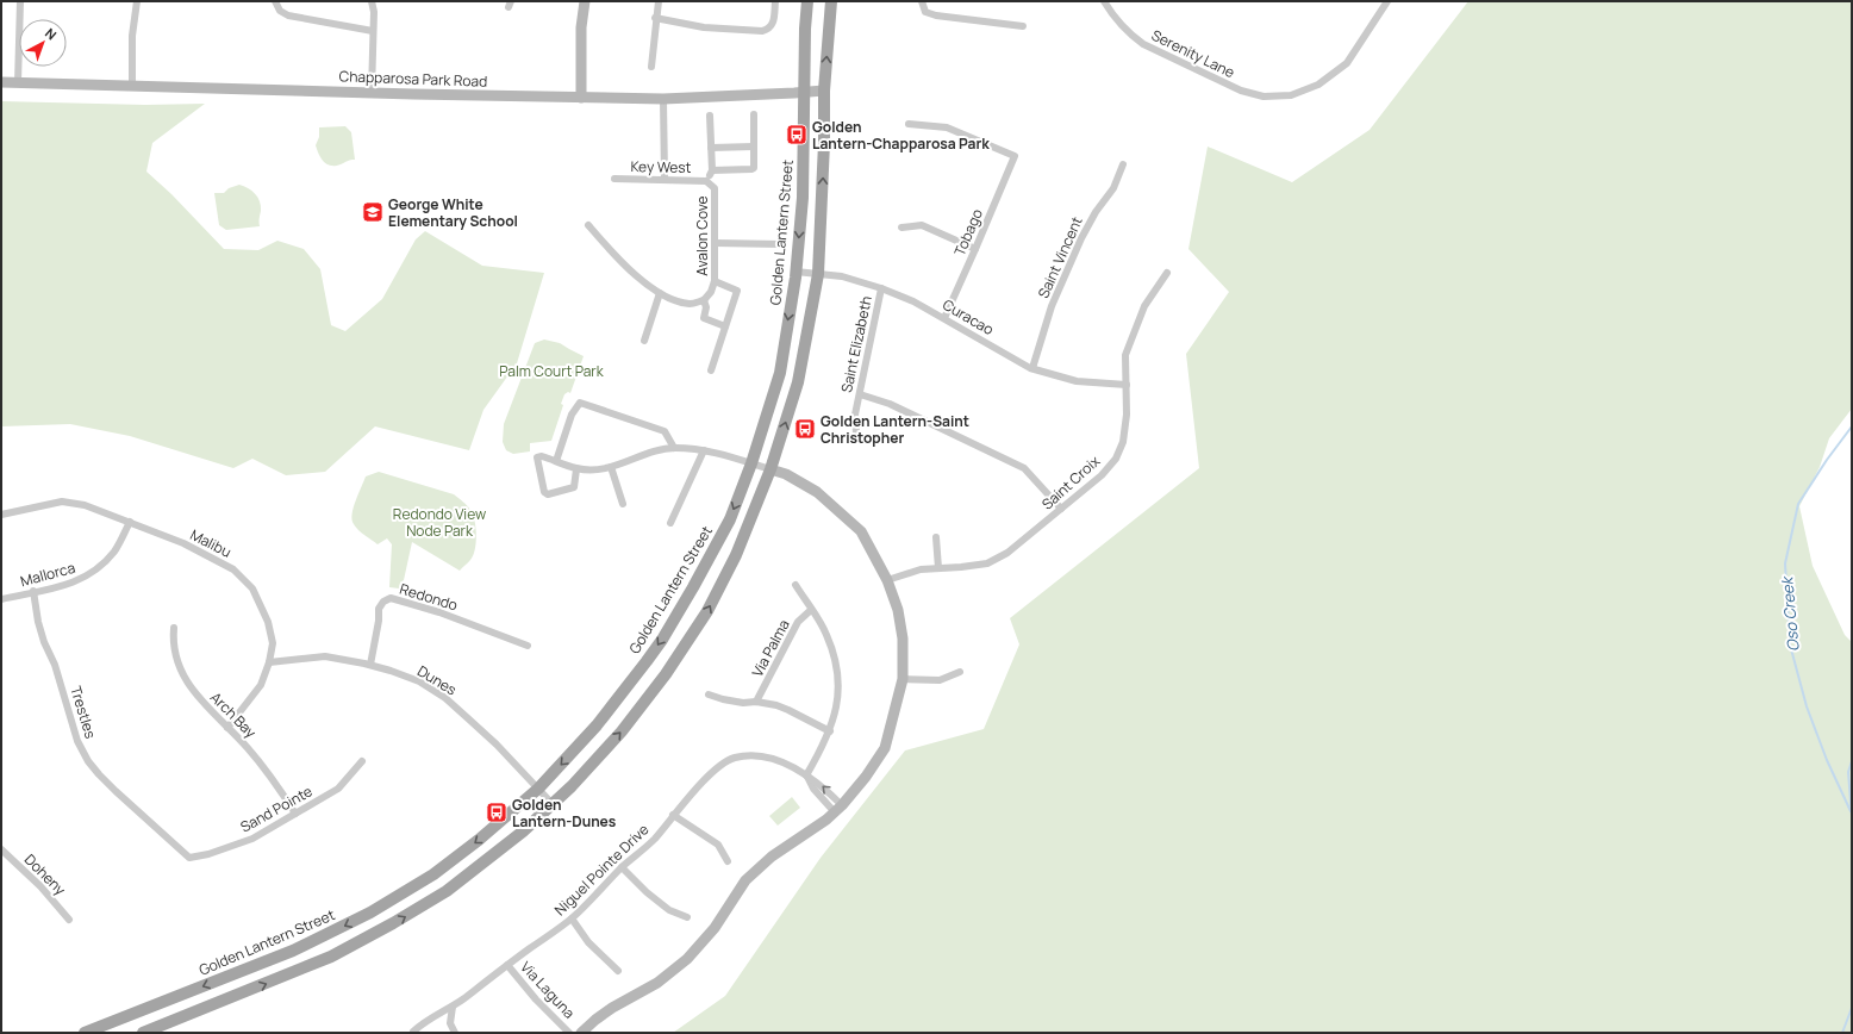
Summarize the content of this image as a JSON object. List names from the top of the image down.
{
  "streets": {
    "main road": ["Golden Lantern Street"],
    "street": [
      "Serenity Lane",
      "Chapparosa Park Road",
      "Key West",
      "Tobago",
      "Avalon Cove",
      "Saint Vincent",
      "Curacao",
      "Saint Elizabeth",
      "Saint Croix",
      "Malibu",
      "Mallorca",
      "Redondo",
      "Via Palma",
      "Dunes",
      "Trestles",
      "Arch Bay",
      "Sand Pointe",
      "Niguel Pointe Drive",
      "Doheny",
      "Via Laguna"
    ]
  },
  "crossings": [
    ["Chapparosa Park Road", "Golden Lantern Street"],
    ["Key West", "Avalon Cove"],
    ["Golden Lantern Street", "Curacao"],
    ["Golden Lantern Street", "Dunes"],
    ["Tobago", "Curacao"],
    ["Saint Vincent", "Curacao"],
    ["Curacao", "Saint Elizabeth"],
    ["Curacao", "Saint Croix"],
    ["Malibu", "Mallorca"],
    ["Malibu", "Dunes"],
    ["Malibu", "Arch Bay"],
    ["Mallorca", "Trestles"],
    ["Redondo", "Dunes"],
    ["Trestles", "Sand Pointe"],
    ["Arch Bay", "Sand Pointe"],
    ["Niguel Pointe Drive", "Via Laguna"]
  ],
  "water": ["Oso Creek"],
  "parks": ["Palm Court Park", "Redondo View Node Park"],
  "places": {
    "bus stop": ["Golden Lantern-Chapparosa Park", "Golden Lantern-Saint Christopher", "Golden Lantern-Dunes"],
    "school or university": ["George White Elementary School"]
  },
  "north": "top right"
}
